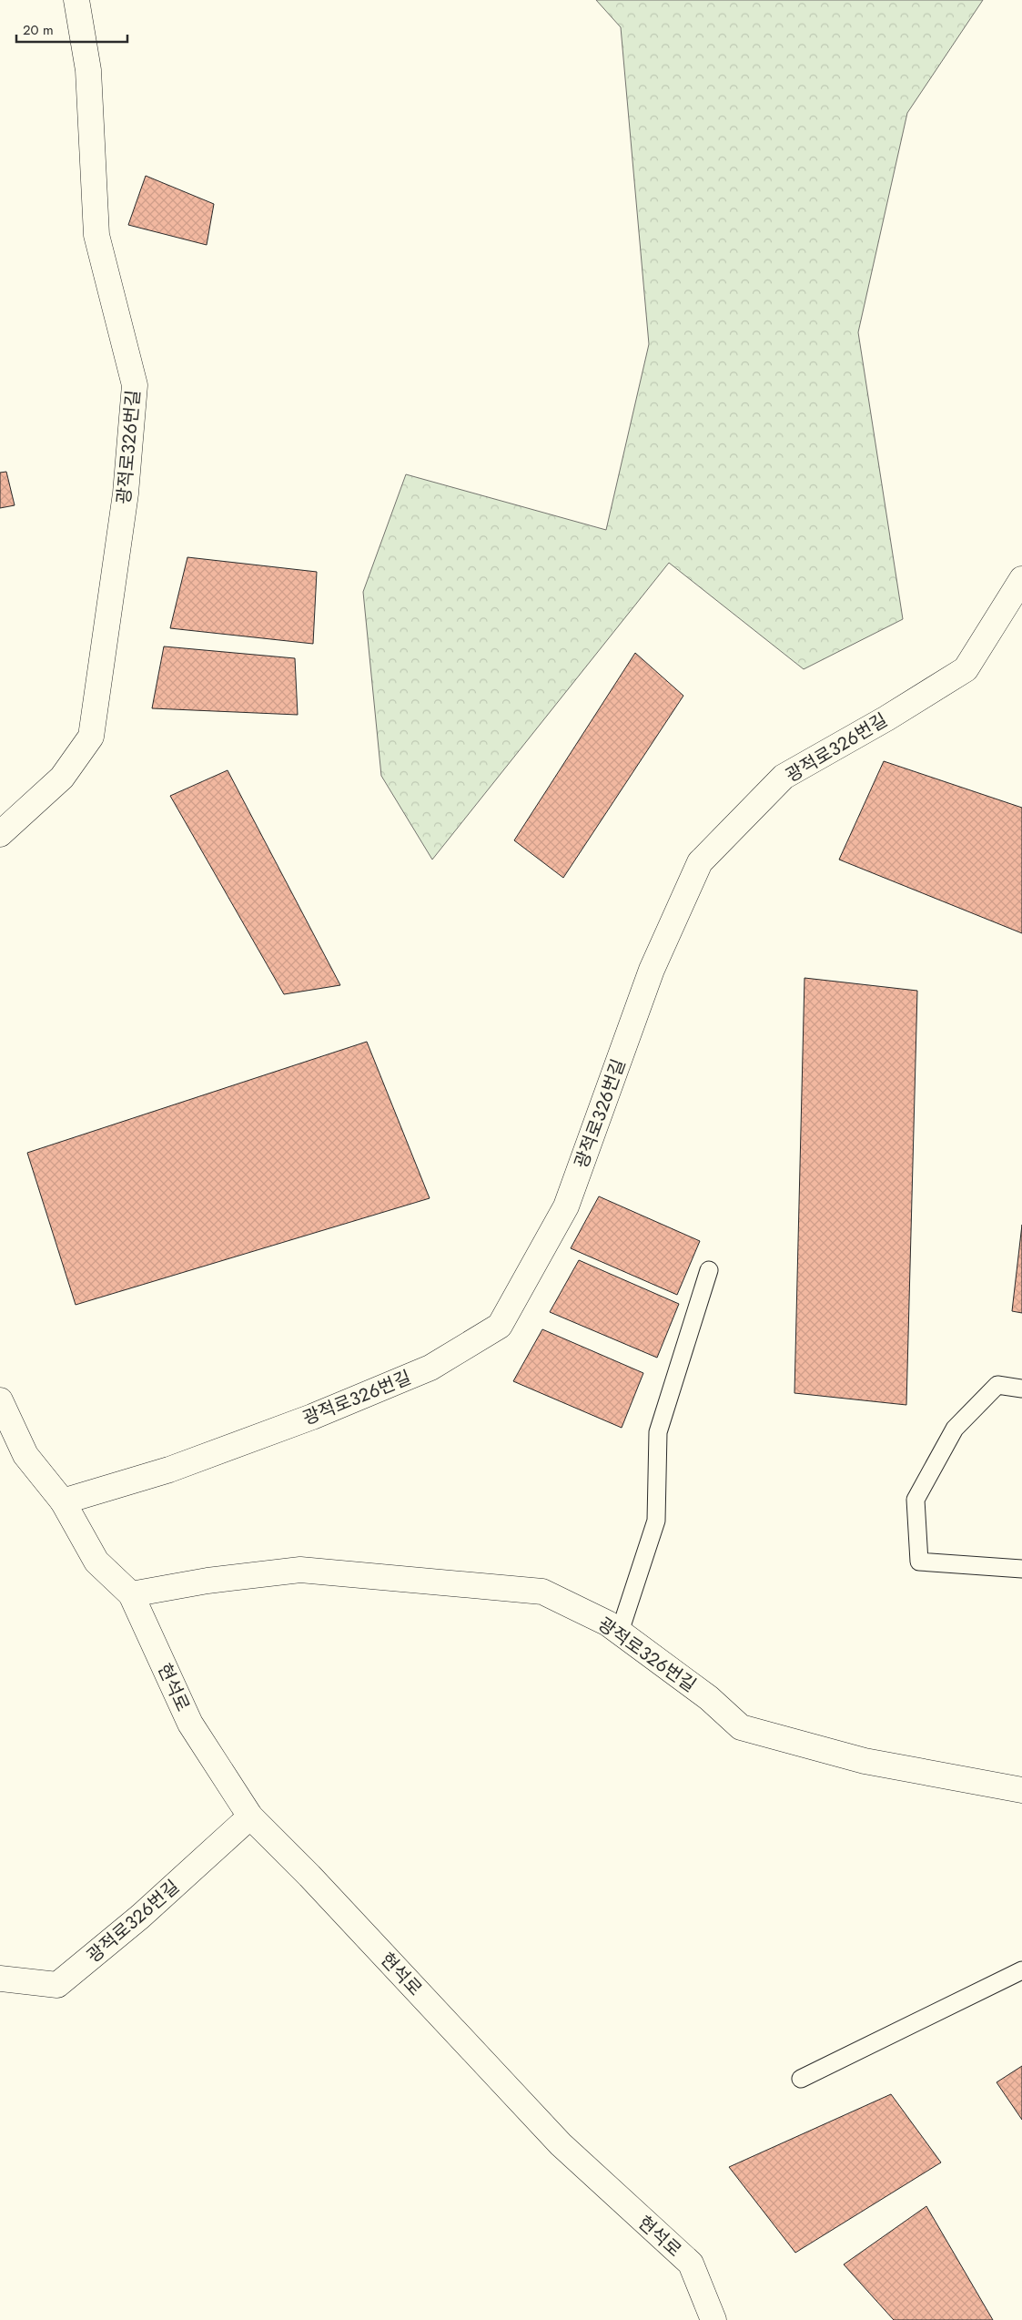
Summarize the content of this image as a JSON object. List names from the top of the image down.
{
  "streets": {
    "street": ["광적로326번길", "현석로"]
  },
  "crossings": [
    ["광적로326번길", "현석로"]
  ],
  "scale_bar": "20 m"
}
